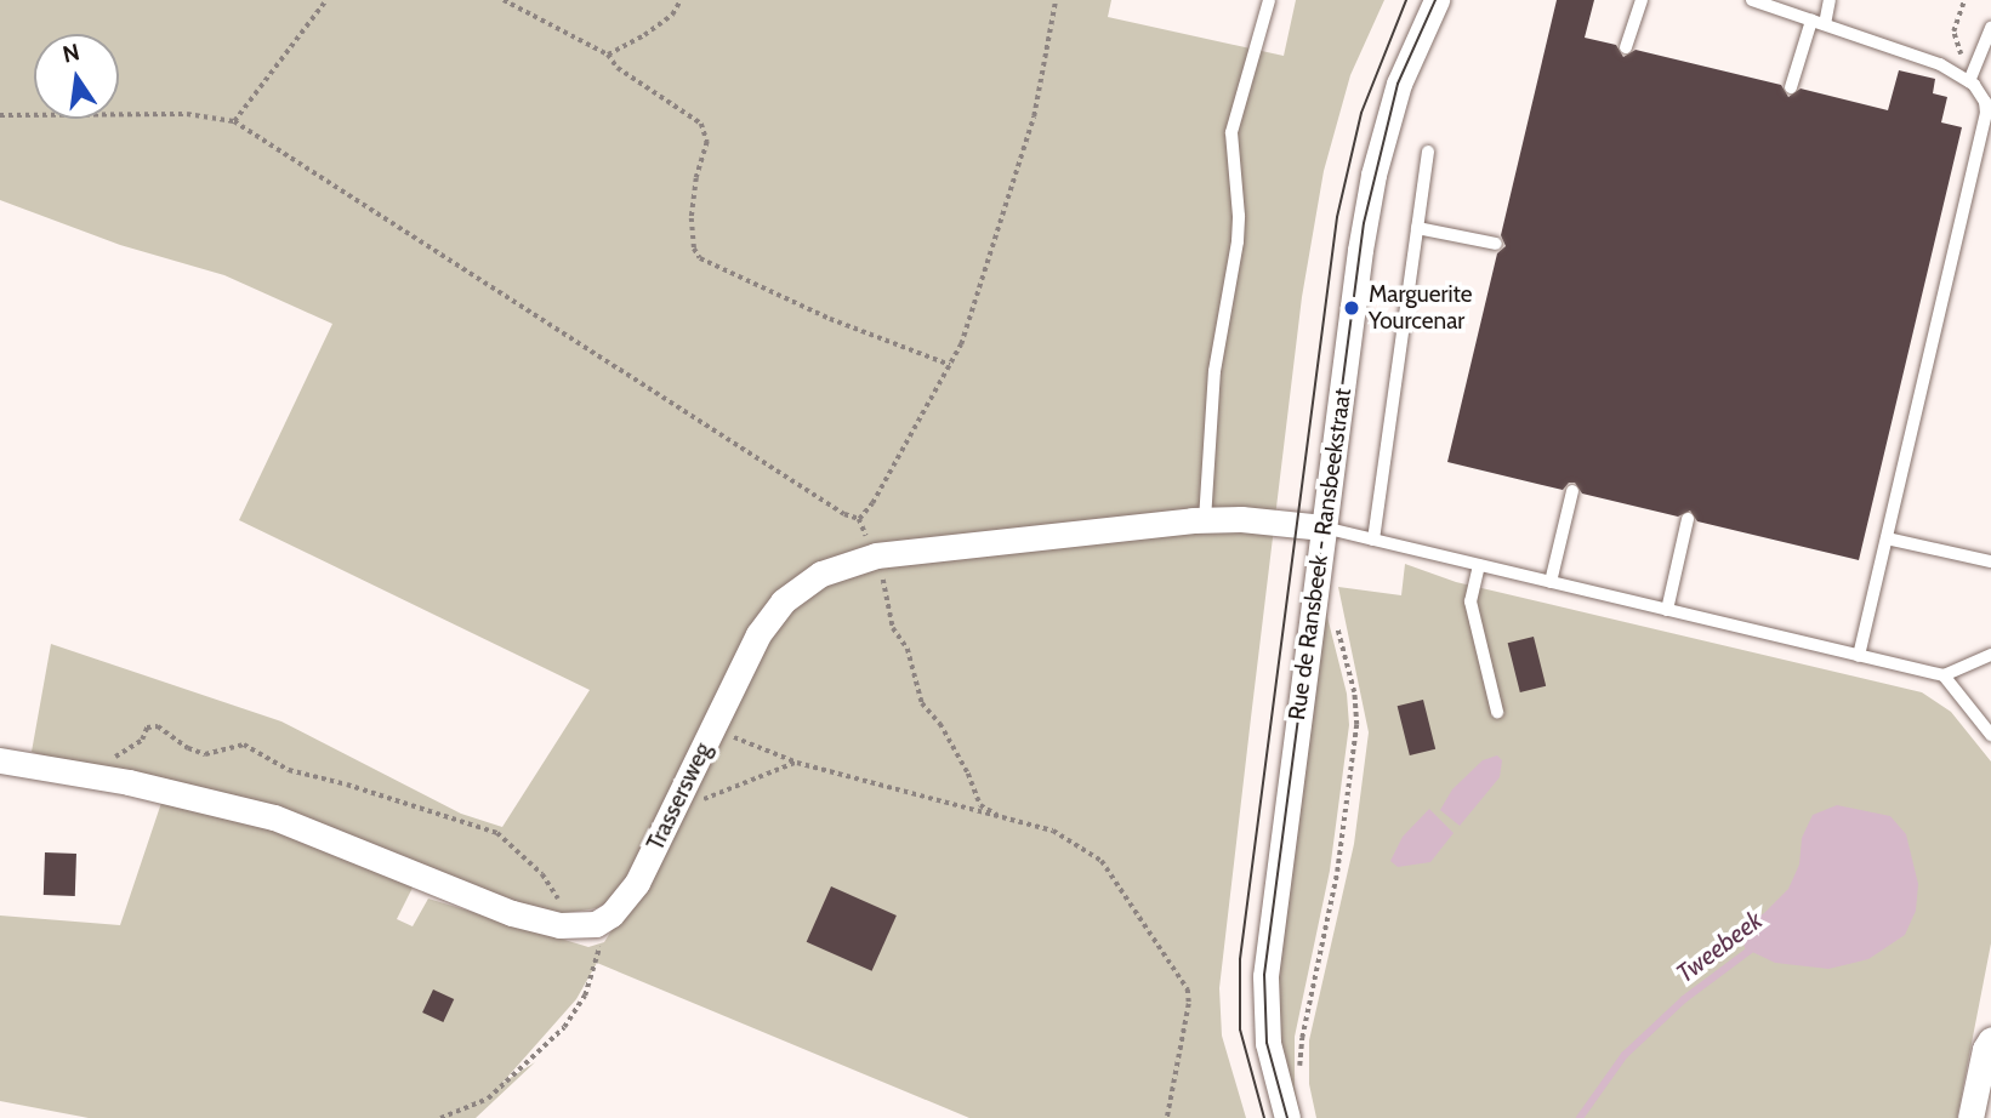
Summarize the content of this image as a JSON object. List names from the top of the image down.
{
  "streets": {
    "street": ["Rue de Ransbeek - Ransbeekstraat", "Trassersweg"]
  },
  "crossings": [
    ["Rue de Ransbeek - Ransbeekstraat", "Trassersweg"]
  ],
  "water": ["Tweebeek"],
  "places": ["Marguerite Yourcenar"],
  "north": "top"
}
